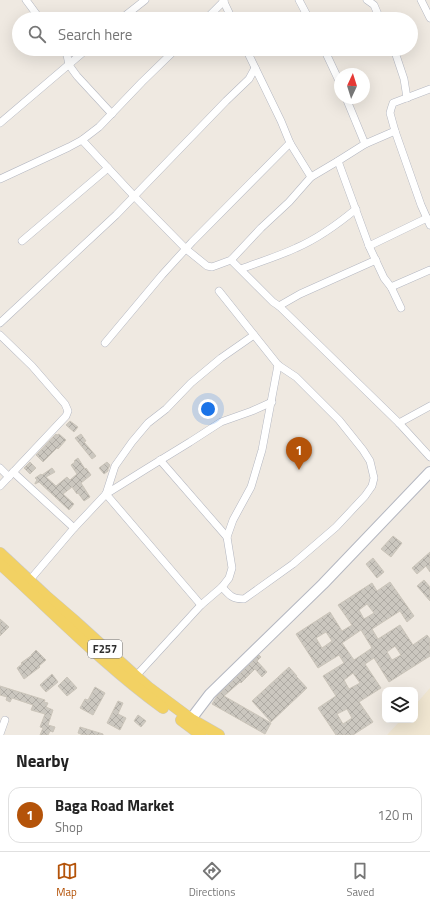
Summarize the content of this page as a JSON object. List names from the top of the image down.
{
  "streets": {
    "main road": ["F257"]
  },
  "north": "top",
  "page": {
    "search": "Search here",
    "pins": "1",
    "heading": "Nearby",
    "list": [
      {
        "mark": "1",
        "name": "Baga Road Market",
        "note": "Shop",
        "value": "120 m"
      }
    ],
    "nav": ["Map", "Directions", "Saved"]
  }
}
